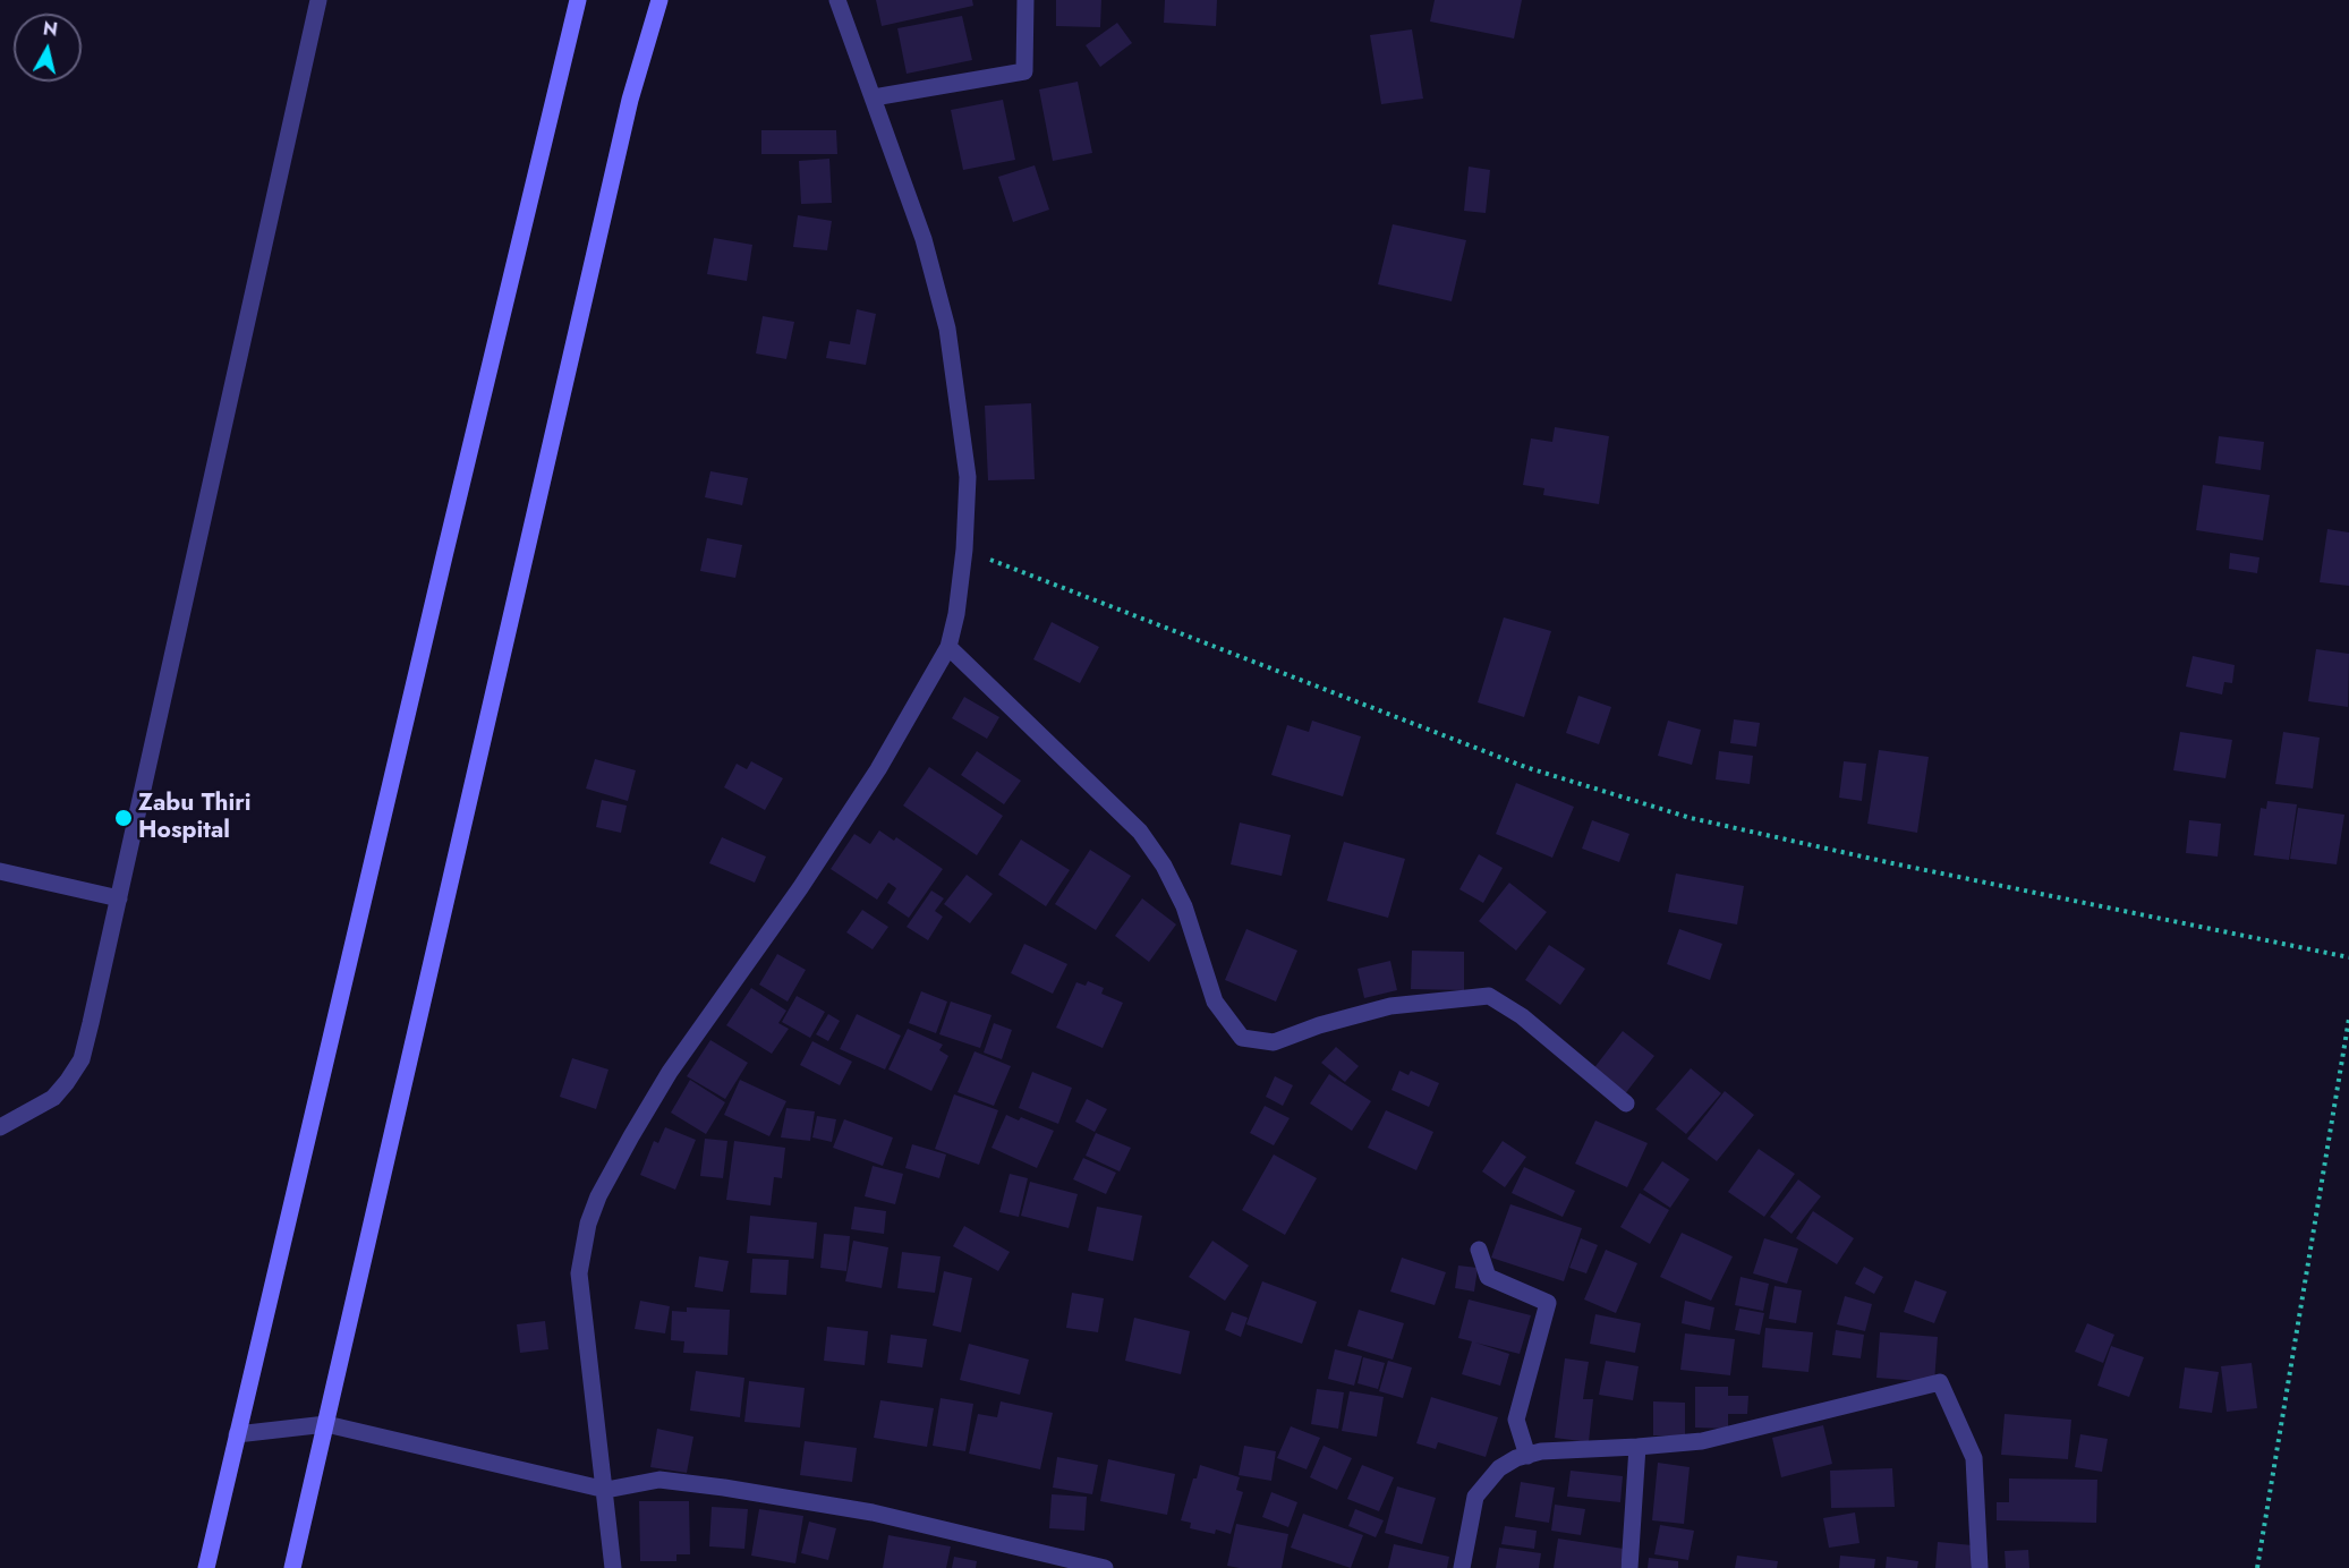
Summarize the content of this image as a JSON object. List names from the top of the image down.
{
  "places": ["Zabu Thiri Hospital"],
  "north": "top"
}
